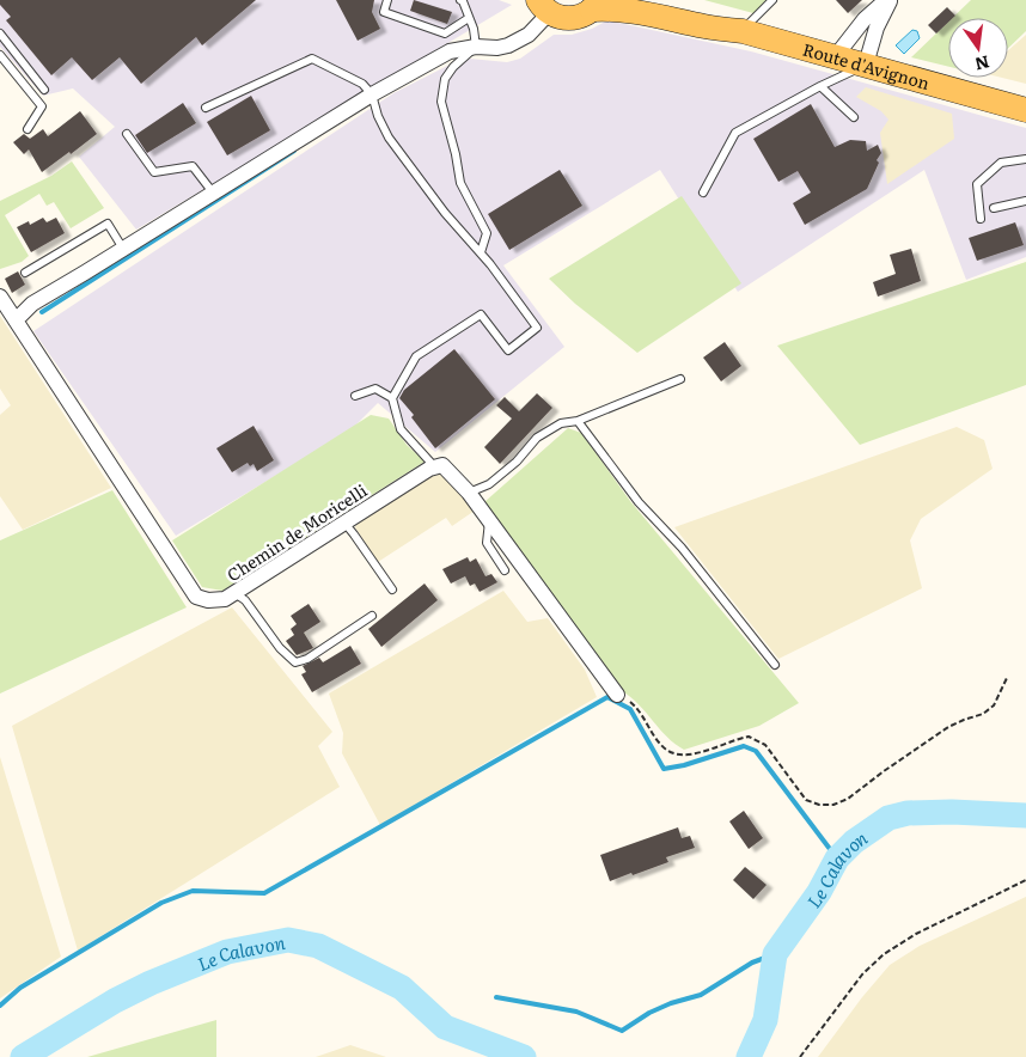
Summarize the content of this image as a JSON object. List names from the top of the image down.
{
  "streets": {
    "main road": ["Route d'Avignon"],
    "street": ["Chemin de Moricelli"]
  },
  "water": ["Le Calavon"],
  "north": "bottom"
}
